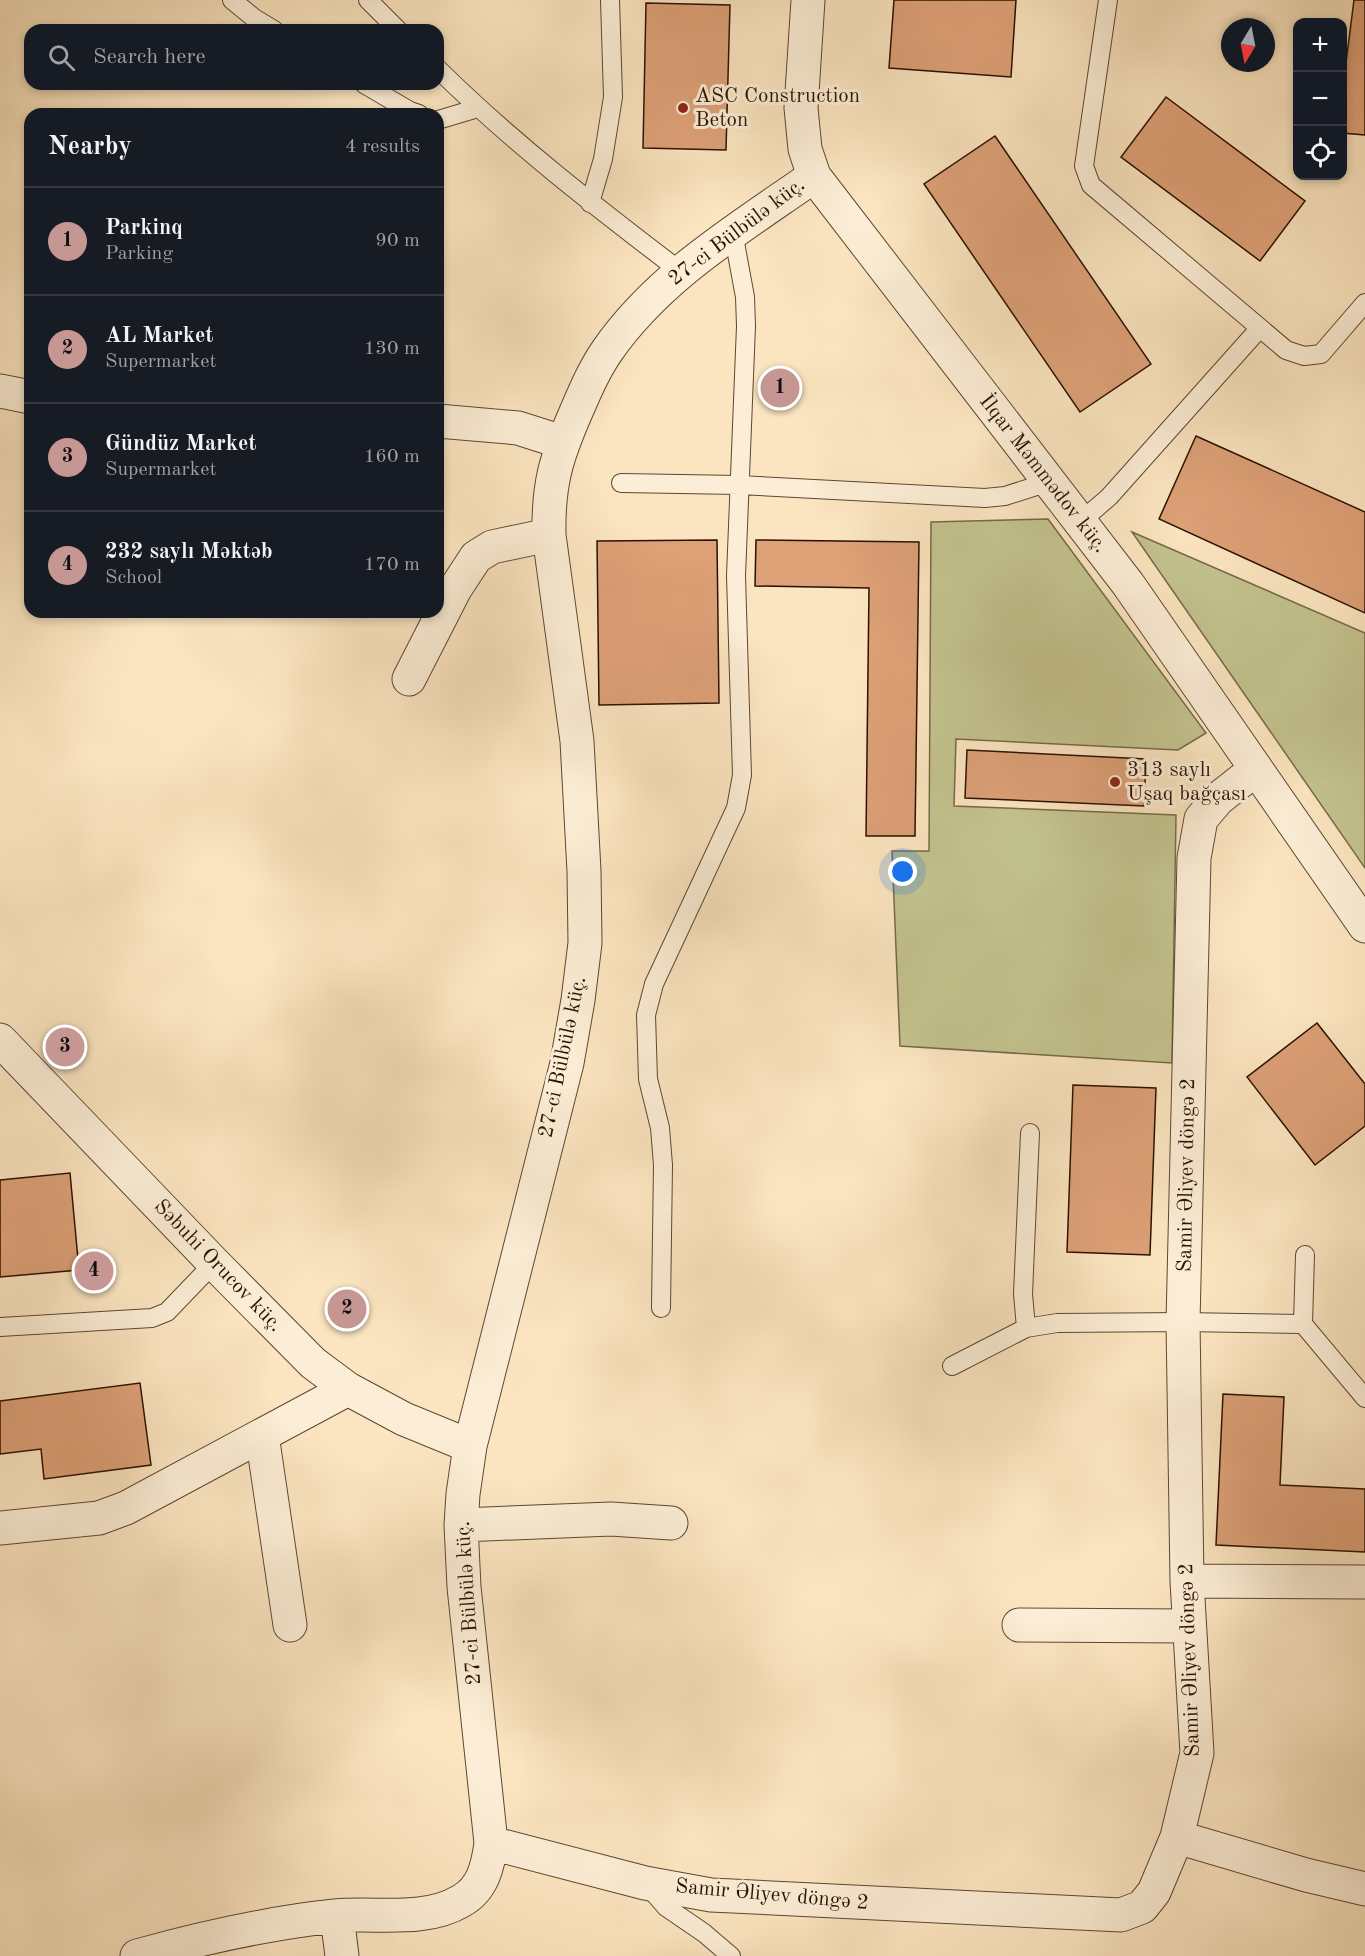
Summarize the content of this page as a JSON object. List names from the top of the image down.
{
  "streets": {
    "street": [
      "27-ci Bülbülə küç.",
      "İlqar Məmmədov küç.",
      "Samir Əliyev döngə 2",
      "Səbuhi Orucov küç."
    ]
  },
  "crossings": [
    ["27-ci Bülbülə küç.", "İlqar Məmmədov küç."],
    ["27-ci Bülbülə küç.", "Samir Əliyev döngə 2"],
    ["27-ci Bülbülə küç.", "Səbuhi Orucov küç."],
    ["İlqar Məmmədov küç.", "Samir Əliyev döngə 2"]
  ],
  "places": ["ASC Construction Beton", "313 saylı Uşaq bağçası"],
  "north": "bottom",
  "page": {
    "map_buttons": ["+", "−"],
    "search": "Search here",
    "heading": ["Nearby", "4 results"],
    "list": [
      {
        "mark": "1",
        "name": "Parkinq",
        "note": "Parking",
        "value": "90 m"
      },
      {
        "mark": "2",
        "name": "AL Market",
        "note": "Supermarket",
        "value": "130 m"
      },
      {
        "mark": "3",
        "name": "Gündüz Market",
        "note": "Supermarket",
        "value": "160 m"
      },
      {
        "mark": "4",
        "name": "232 saylı Məktəb",
        "note": "School",
        "value": "170 m"
      }
    ],
    "pins": [
      "1",
      "3",
      "4",
      "2"
    ]
  }
}
